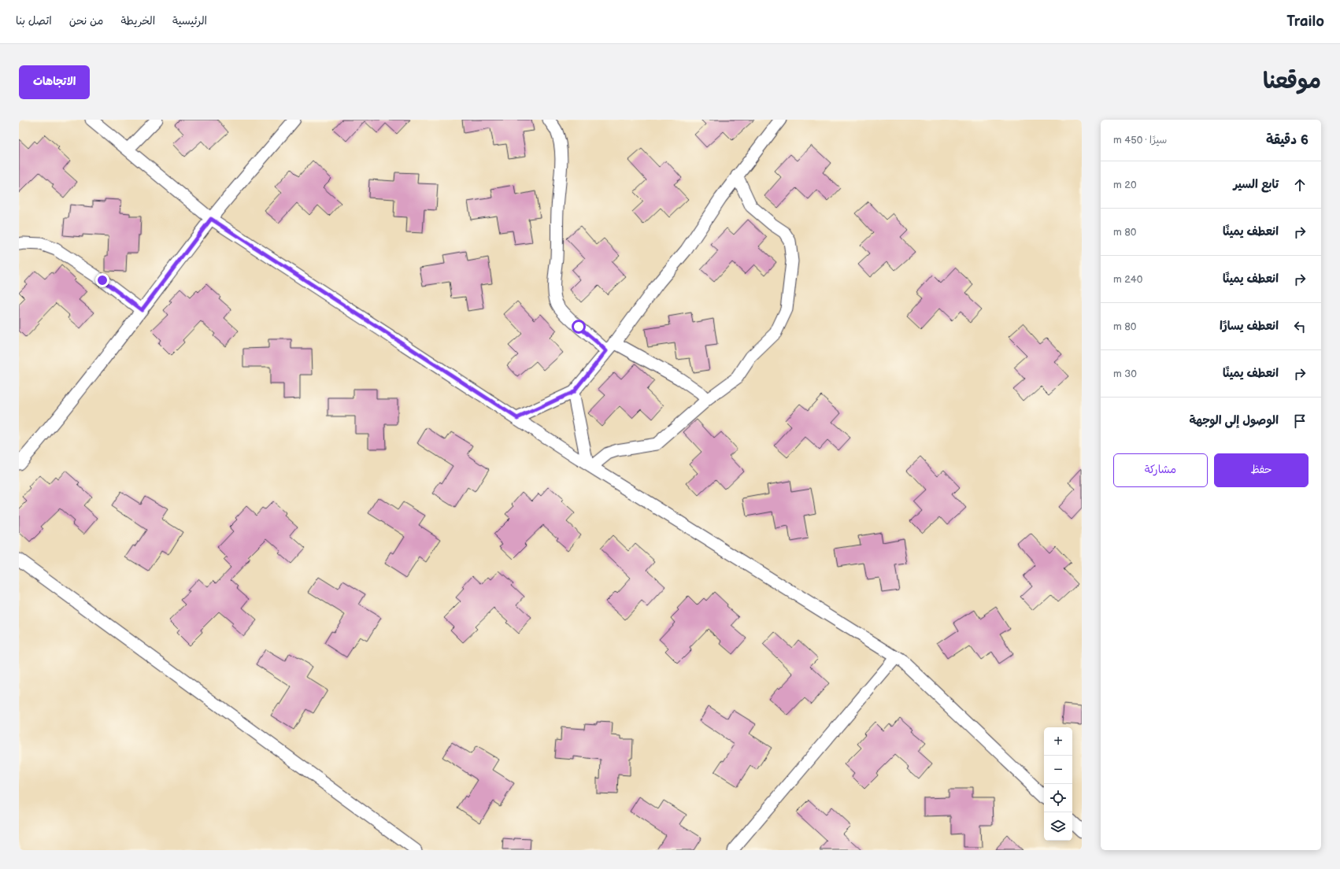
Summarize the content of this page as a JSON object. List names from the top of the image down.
{
  "page": {
    "header": "Trailo",
    "nav": [
      "الرئيسية",
      "الخريطة",
      "من نحن",
      "اتصل بنا"
    ],
    "title": "موقعنا",
    "buttons": [
      "الاتجاهات",
      ["حفظ", "مشاركة"]
    ],
    "heading": ["6 دقيقة", "سيرًا · 450 m"],
    "list": [
      ["تابع السير", "20 m"],
      ["انعطف يمينًا", "80 m"],
      ["انعطف يمينًا", "240 m"],
      ["انعطف يسارًا", "80 m"],
      ["انعطف يمينًا", "30 m"],
      "الوصول إلى الوجهة"
    ],
    "map_buttons": ["+", "−"]
  }
}
